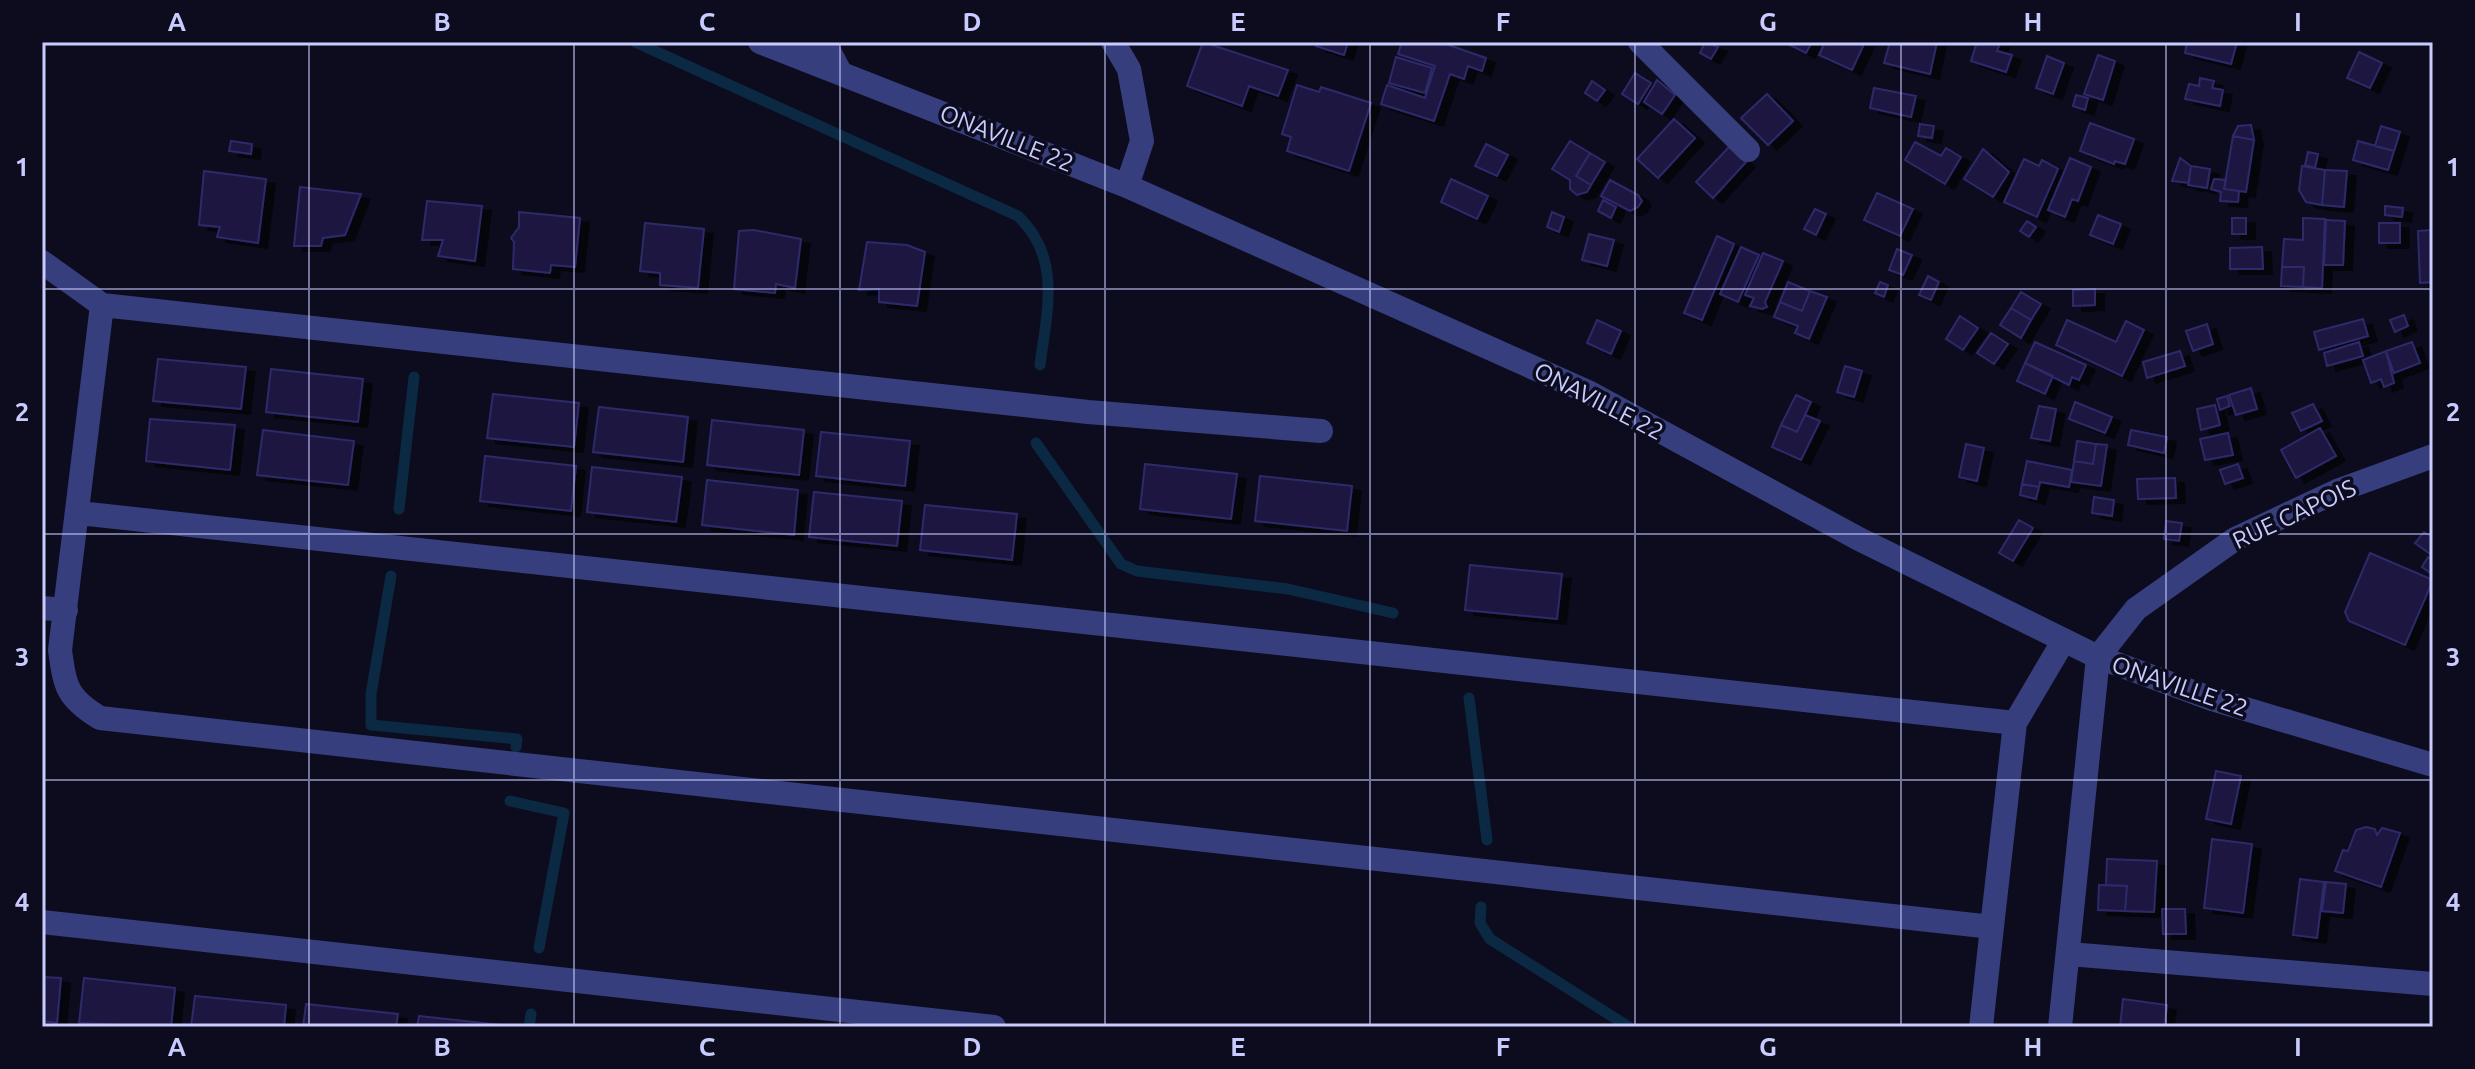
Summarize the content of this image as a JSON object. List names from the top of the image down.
{
  "streets": {
    "street": ["ONAVILLE 22", "RUE CAPOIS"]
  },
  "crossings": [
    ["ONAVILLE 22", "RUE CAPOIS"]
  ],
  "grid": {
    "columns": [
      "A",
      "B",
      "C",
      "D",
      "E",
      "F",
      "G",
      "H",
      "I"
    ],
    "rows": [
      "1",
      "2",
      "3",
      "4"
    ]
  }
}
